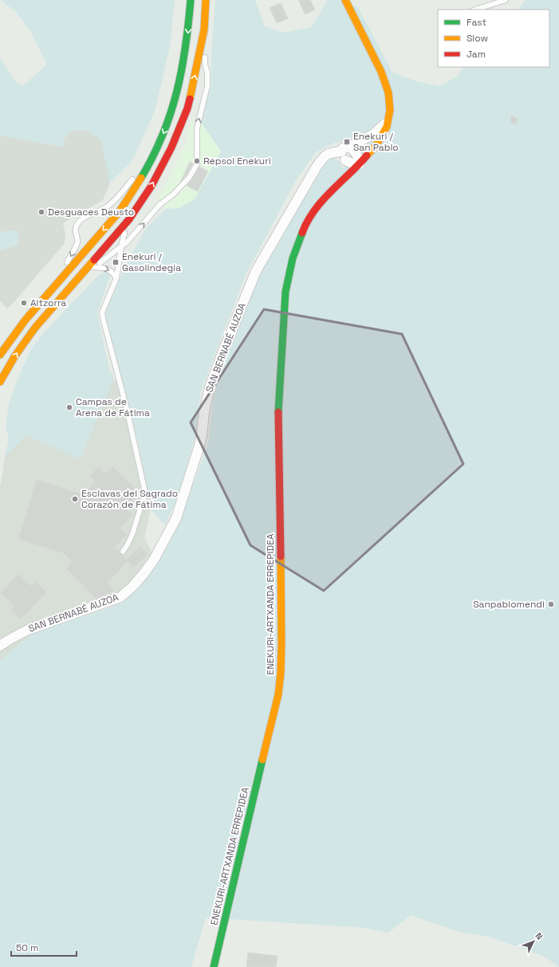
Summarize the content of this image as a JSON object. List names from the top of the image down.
{
  "streets": {
    "street": ["SAN BERNABÉ AUZOA", "ENEKURI-ARTXANDA ERREPIDEA"]
  },
  "places": {
    "transit": ["Enekuri / San Pablo", "Enekuri / Gasolindegia"],
    "other": [
      "Repsol Enekuri",
      "Desguaces Deusto",
      "Altzorra",
      "Campas de Arena de Fátima",
      "Esclavas del Sagrado Corazón de Fátima",
      "Sanpablomendi"
    ]
  },
  "legend": ["Fast", "Slow", "Jam"],
  "scale_bar": "50 m",
  "north": "top right"
}
